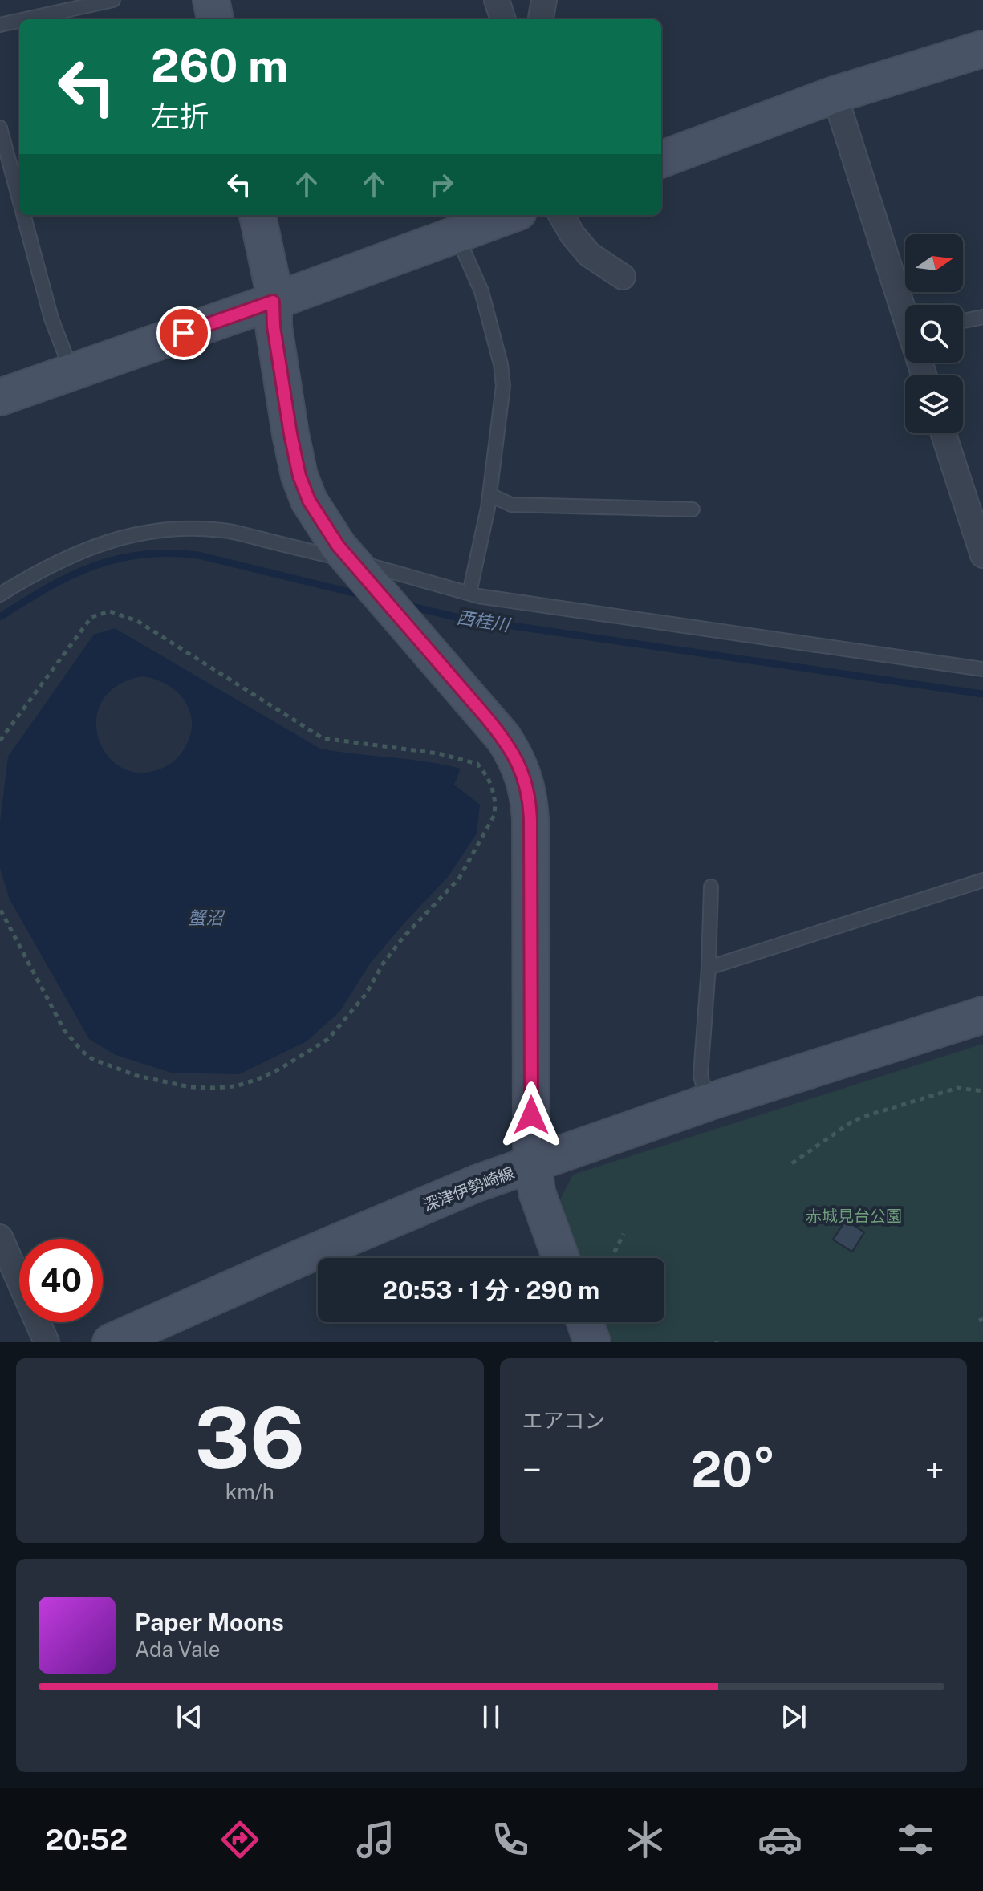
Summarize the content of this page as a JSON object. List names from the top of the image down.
{
  "streets": {
    "street": ["深津伊勢崎線"]
  },
  "water": ["西桂川", "蟹沼"],
  "parks": ["赤城見台公園"],
  "north": "right",
  "page": {
    "turn": ["260 m", "左折"],
    "limit": "40",
    "trip": "20:53 · 1 分 · 290 m",
    "tile": [
      ["36", "km/h"],
      "エアコン"
    ],
    "heat": ["−", "20°", "+"],
    "song": ["Paper Moons", "Ada Vale"],
    "tabs": "20:52"
  }
}
